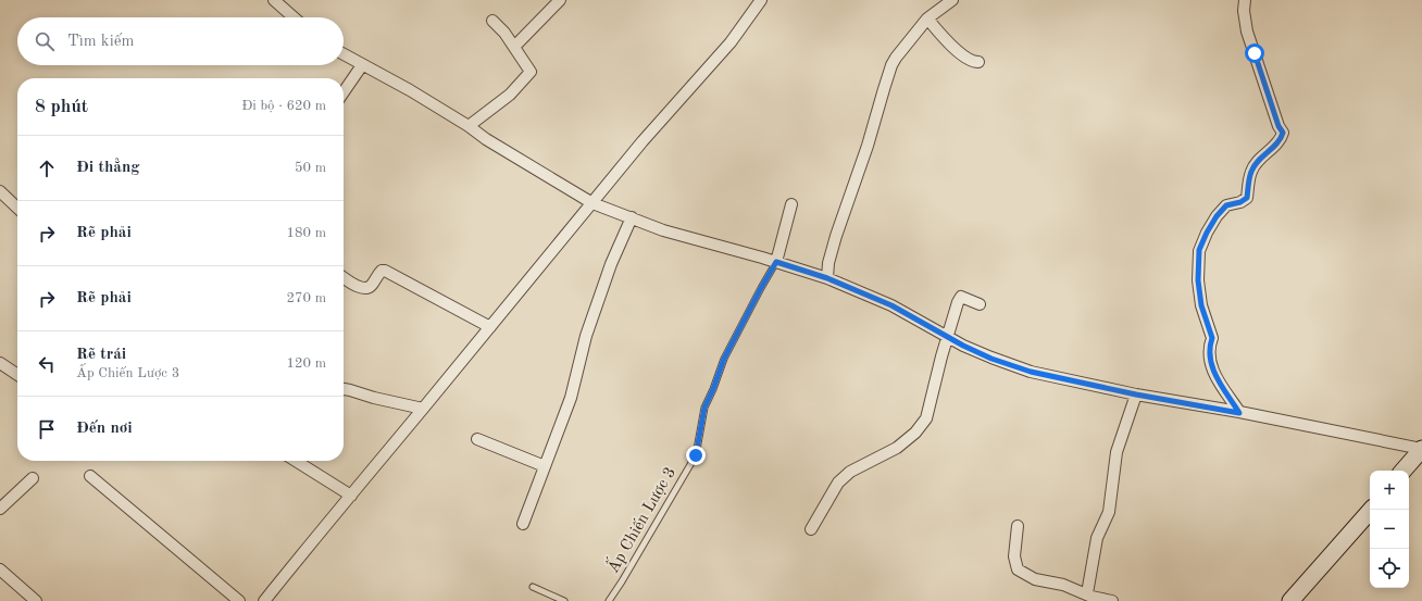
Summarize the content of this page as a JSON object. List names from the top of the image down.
{
  "streets": {
    "lane": ["Ấp Chiến Lược 3"]
  },
  "page": {
    "search": "Tìm kiếm",
    "heading": ["8 phút", "Đi bộ · 620 m"],
    "list": [
      ["Đi thẳng", "50 m"],
      ["Rẽ phải", "180 m"],
      ["Rẽ phải", "270 m"],
      ["Rẽ trái", "Ấp Chiến Lược 3", "120 m"],
      "Đến nơi"
    ],
    "map_buttons": ["+", "−"]
  }
}
